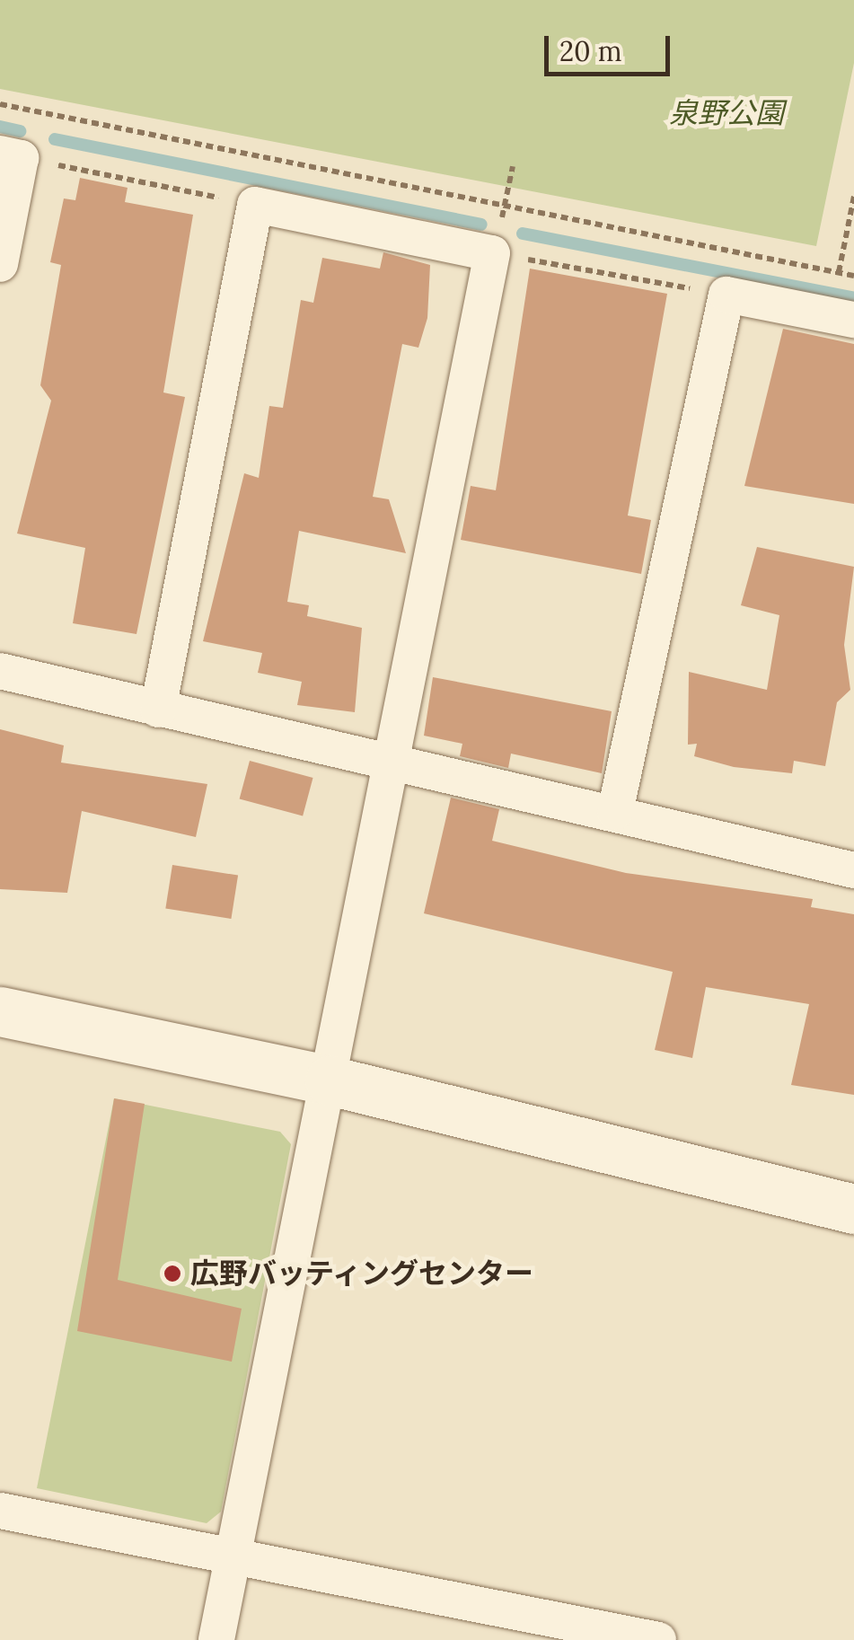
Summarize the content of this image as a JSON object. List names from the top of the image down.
{
  "parks": ["泉野公園"],
  "places": ["広野バッティングセンター"],
  "scale_bar": "20 m"
}
